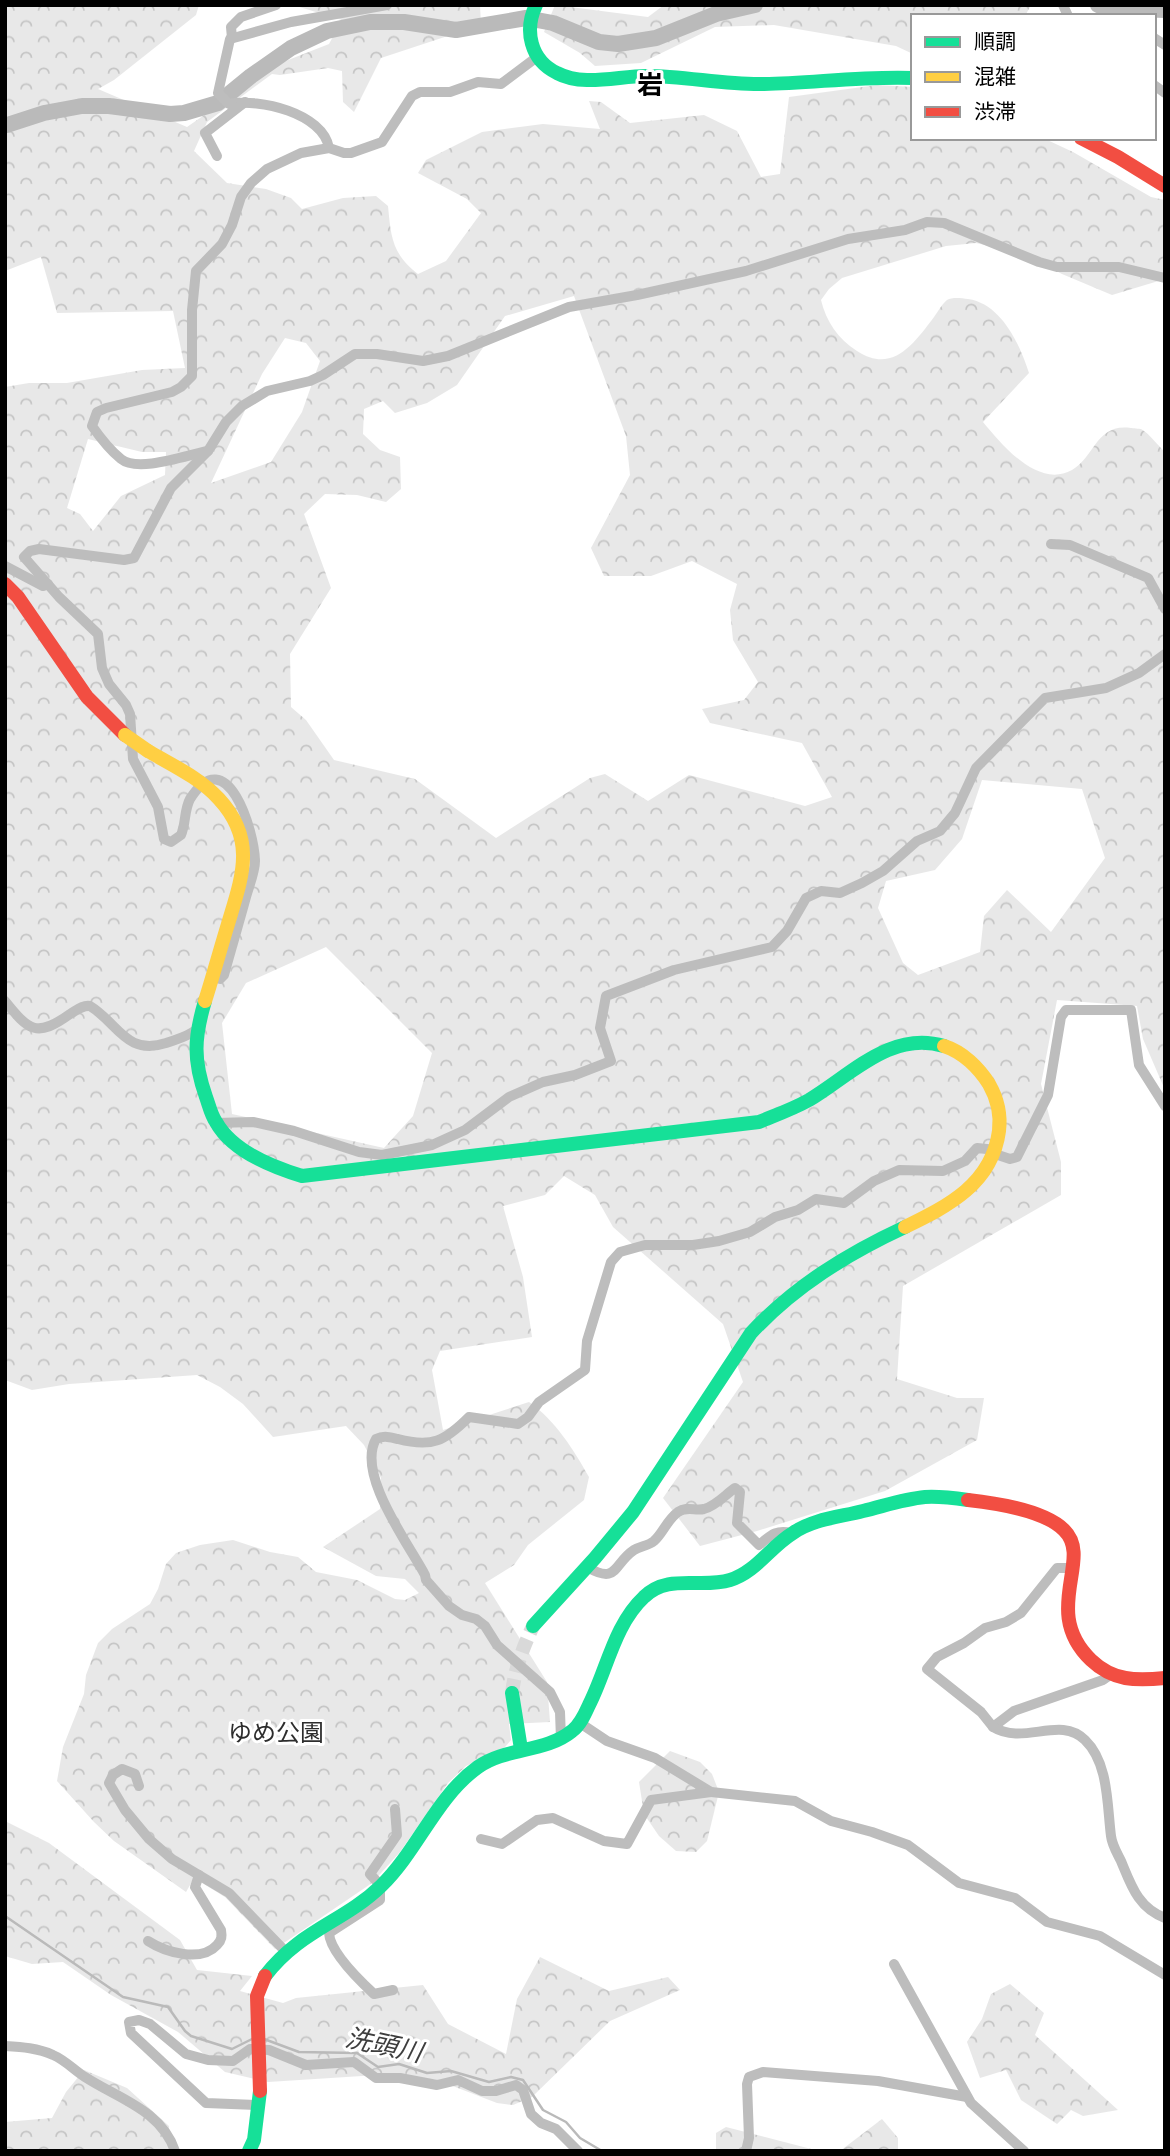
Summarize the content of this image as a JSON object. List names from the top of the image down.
{
  "districts": ["岩"],
  "water": ["洗頭川"],
  "parks": ["ゆめ公園"],
  "legend": ["順調", "混雑", "渋滞"]
}
